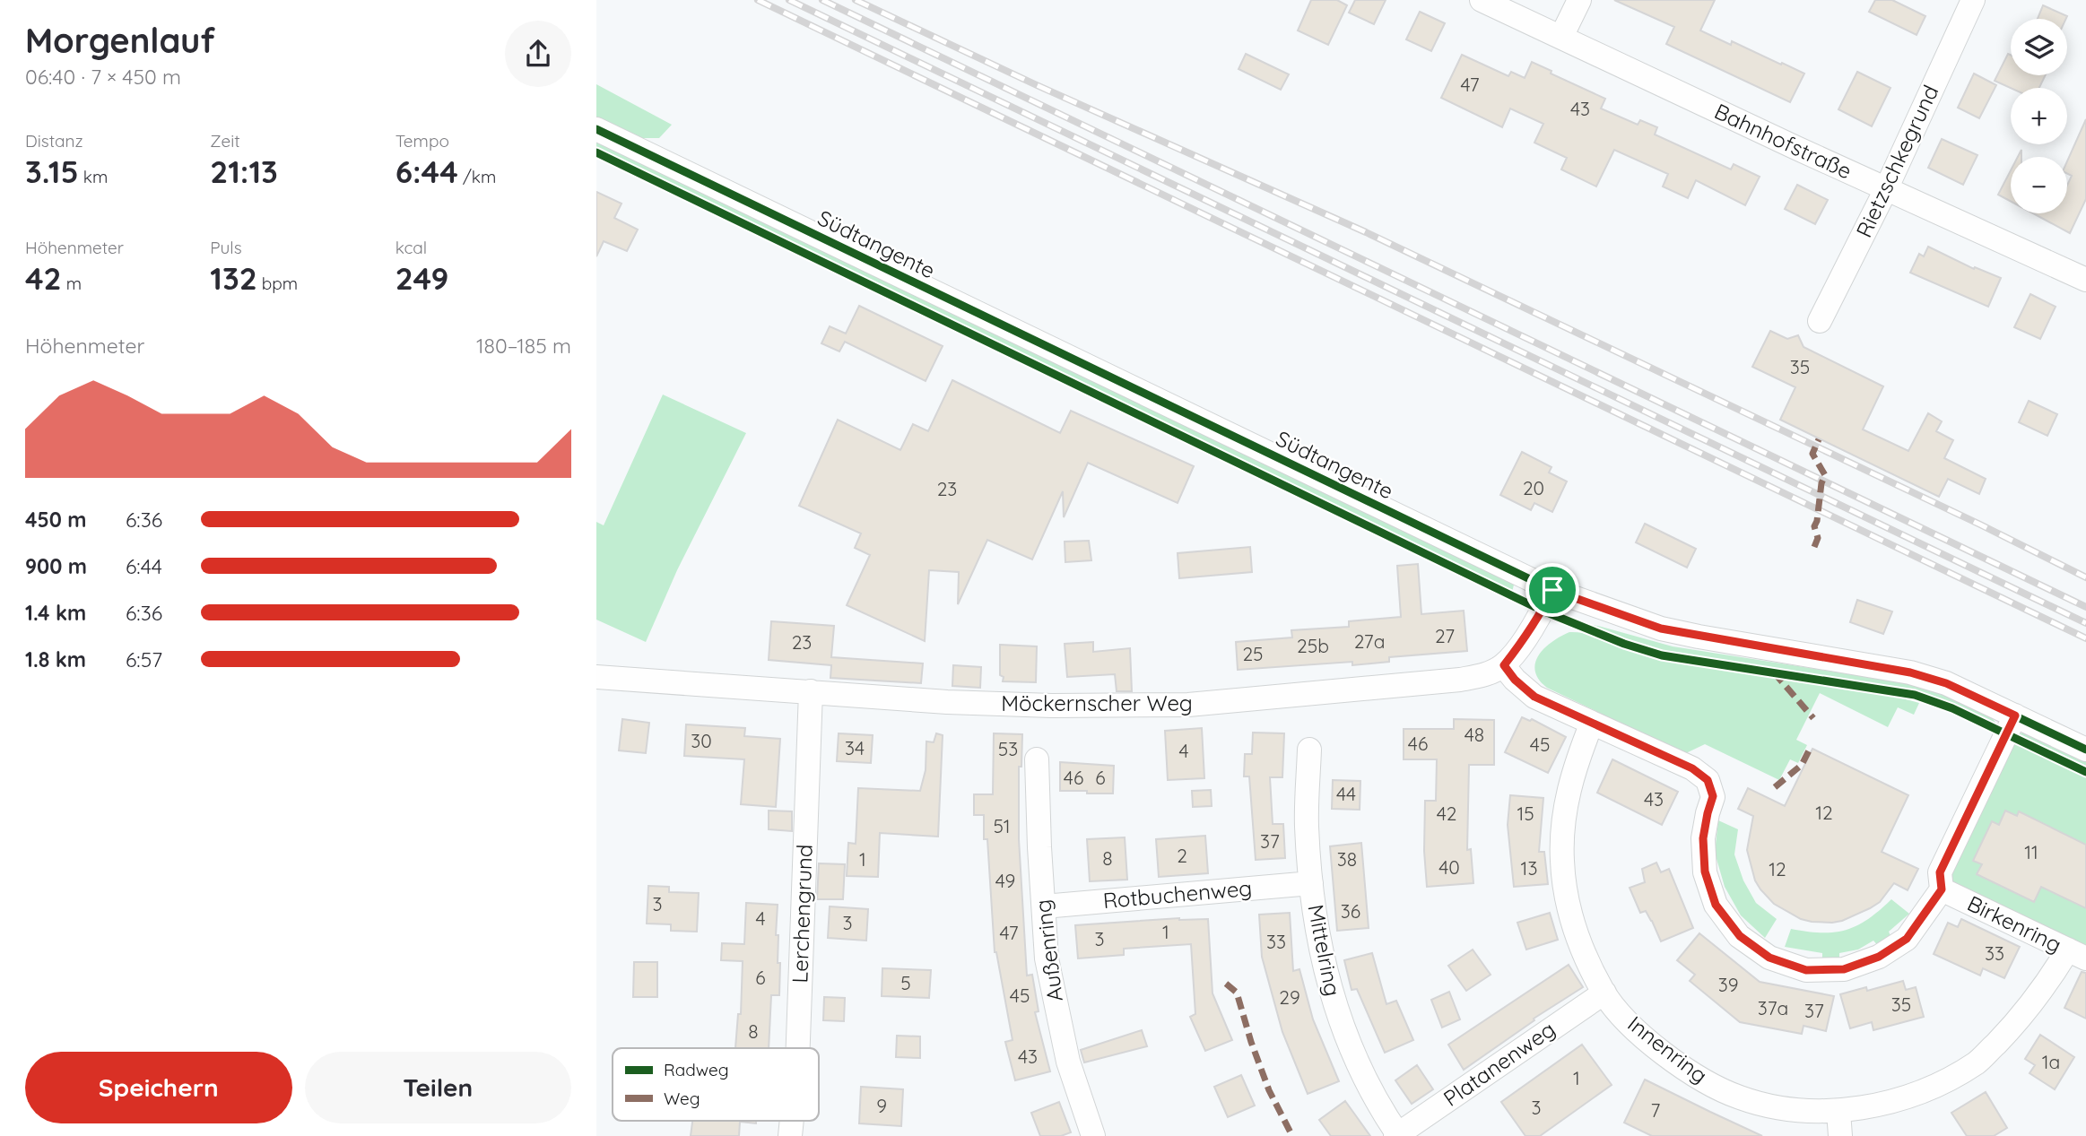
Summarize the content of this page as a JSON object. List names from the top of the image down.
{
  "streets": {
    "street": [
      "Bahnhofstraße",
      "Rietzschkegrund",
      "Südtangente",
      "Möckernscher Weg",
      "Rotbuchenweg",
      "Lerchengrund",
      "Birkenring",
      "Außenring",
      "Mittelring",
      "Innenring",
      "Platanenweg"
    ]
  },
  "crossings": [
    ["Bahnhofstraße", "Rietzschkegrund"],
    ["Südtangente", "Birkenring"],
    ["Möckernscher Weg", "Lerchengrund"],
    ["Möckernscher Weg", "Birkenring"],
    ["Rotbuchenweg", "Außenring"],
    ["Rotbuchenweg", "Mittelring"],
    ["Birkenring", "Innenring"],
    ["Mittelring", "Platanenweg"],
    ["Innenring", "Platanenweg"]
  ],
  "house_numbers": [
    "47",
    "43",
    "35",
    "20",
    "23",
    "27",
    "27a",
    "23",
    "25b",
    "25",
    "48",
    "30",
    "46",
    "45",
    "34",
    "53",
    "4",
    "46",
    "6",
    "44",
    "43",
    "12",
    "42",
    "15",
    "51",
    "37",
    "11",
    "2",
    "8",
    "1",
    "38",
    "40",
    "13",
    "12",
    "49",
    "3",
    "36",
    "4",
    "3",
    "1",
    "47",
    "3",
    "33",
    "33",
    "6",
    "5",
    "39",
    "45",
    "29",
    "35",
    "37a",
    "37",
    "8",
    "43",
    "1a",
    "1",
    "9",
    "3",
    "7"
  ],
  "legend": ["Radweg", "Weg"],
  "page": {
    "heading": ["Morgenlauf", "06:40 · 7 × 450 m"],
    "map_buttons": ["+", "−"],
    "stats": [
      ["Distanz", "3.15 km"],
      ["Zeit", "21:13"],
      ["Tempo", "6:44 /km"],
      ["Höhenmeter", "42 m"],
      ["Puls", "132 bpm"],
      ["kcal", "249"]
    ],
    "chart": ["Höhenmeter", "180–185 m"],
    "list": [
      {
        "name": "450 m",
        "note": "6:36"
      },
      {
        "name": "900 m",
        "note": "6:44"
      },
      {
        "name": "1.4 km",
        "note": "6:36"
      },
      {
        "name": "1.8 km",
        "note": "6:57"
      }
    ],
    "buttons": ["Speichern", "Teilen"]
  }
}
